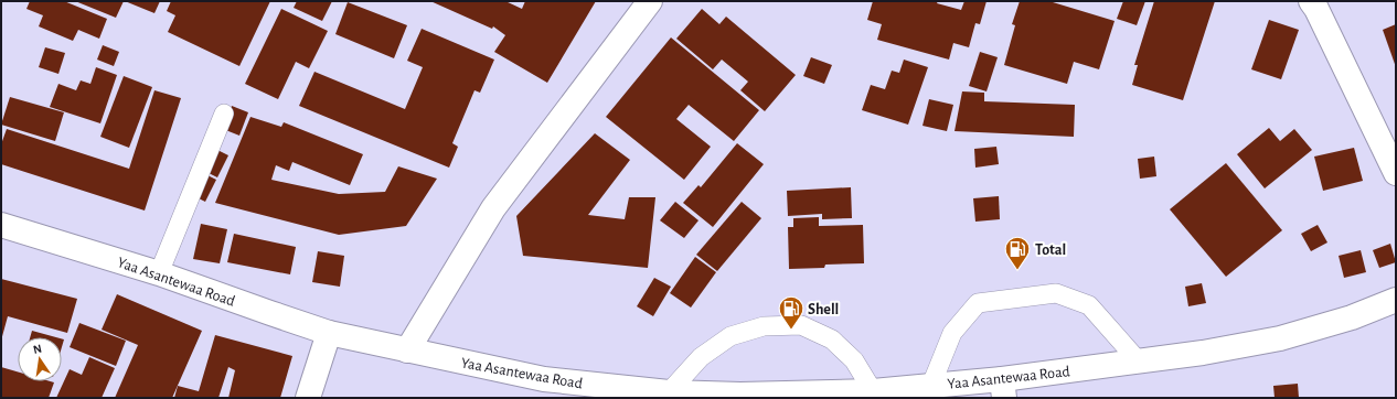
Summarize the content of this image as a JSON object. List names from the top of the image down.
{
  "streets": {
    "street": ["Yaa Asantewaa Road"]
  },
  "places": {
    "fuel station": ["Total", "Shell"]
  },
  "north": "top"
}
